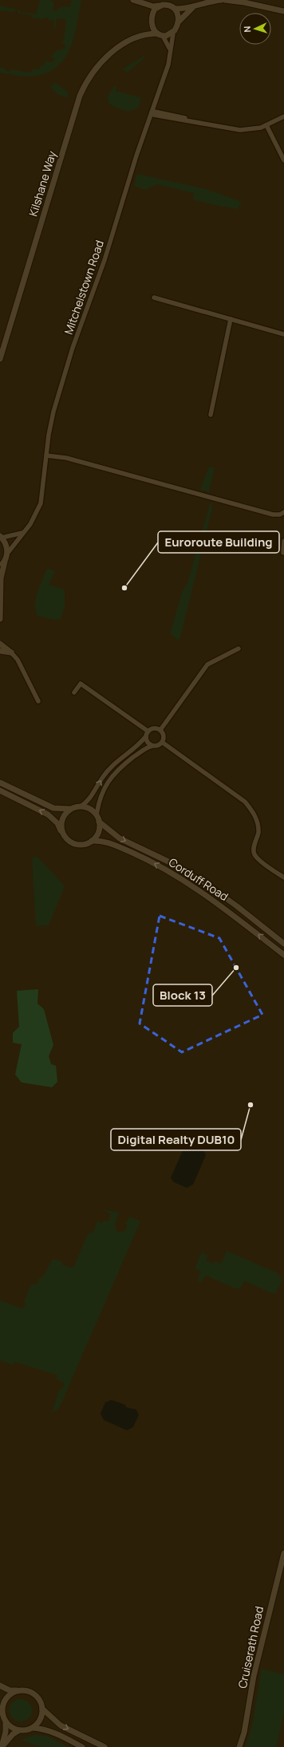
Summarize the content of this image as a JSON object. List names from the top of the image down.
{
  "streets": {
    "street": [
      "Kilshane Way",
      "Mitchelstown Road",
      "Corduff Road",
      "Cruiserath Road"
    ]
  },
  "crossings": [
    ["Kilshane Way", "Mitchelstown Road"]
  ],
  "places": ["Euroroute Building", "Block 13", "Digital Realty DUB10"],
  "north": "left"
}
